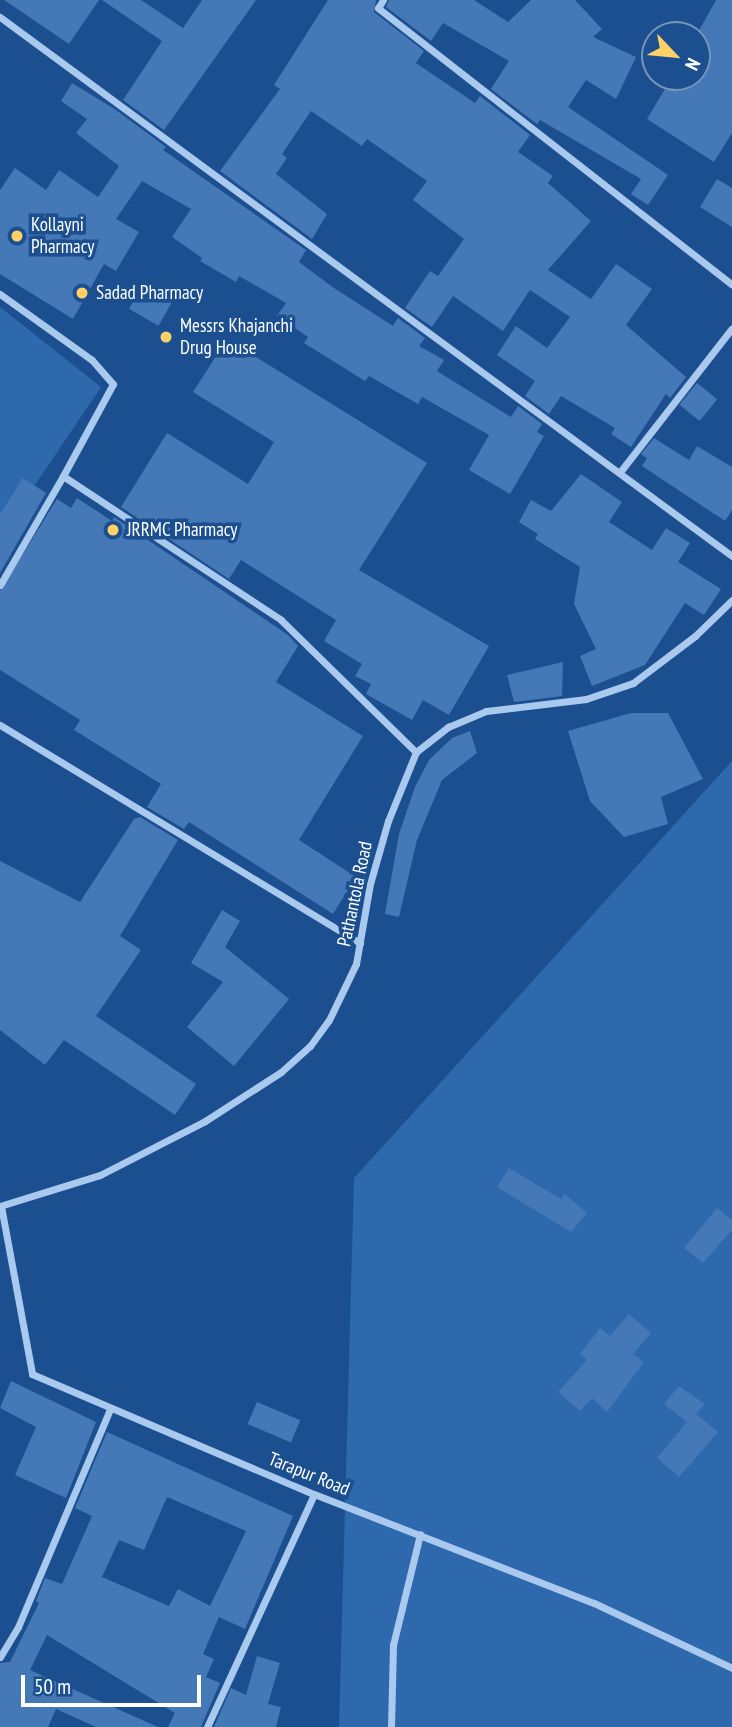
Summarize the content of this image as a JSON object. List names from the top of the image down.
{
  "streets": {
    "street": ["Pathantola Road", "Tarapur Road"]
  },
  "crossings": [
    ["Pathantola Road", "Tarapur Road"]
  ],
  "places": [
    "Kollayni Pharmacy",
    "Sadad Pharmacy",
    "Messrs Khajanchi Drug House",
    "JRRMC Pharmacy"
  ],
  "scale_bar": "50 m",
  "north": "bottom right"
}
